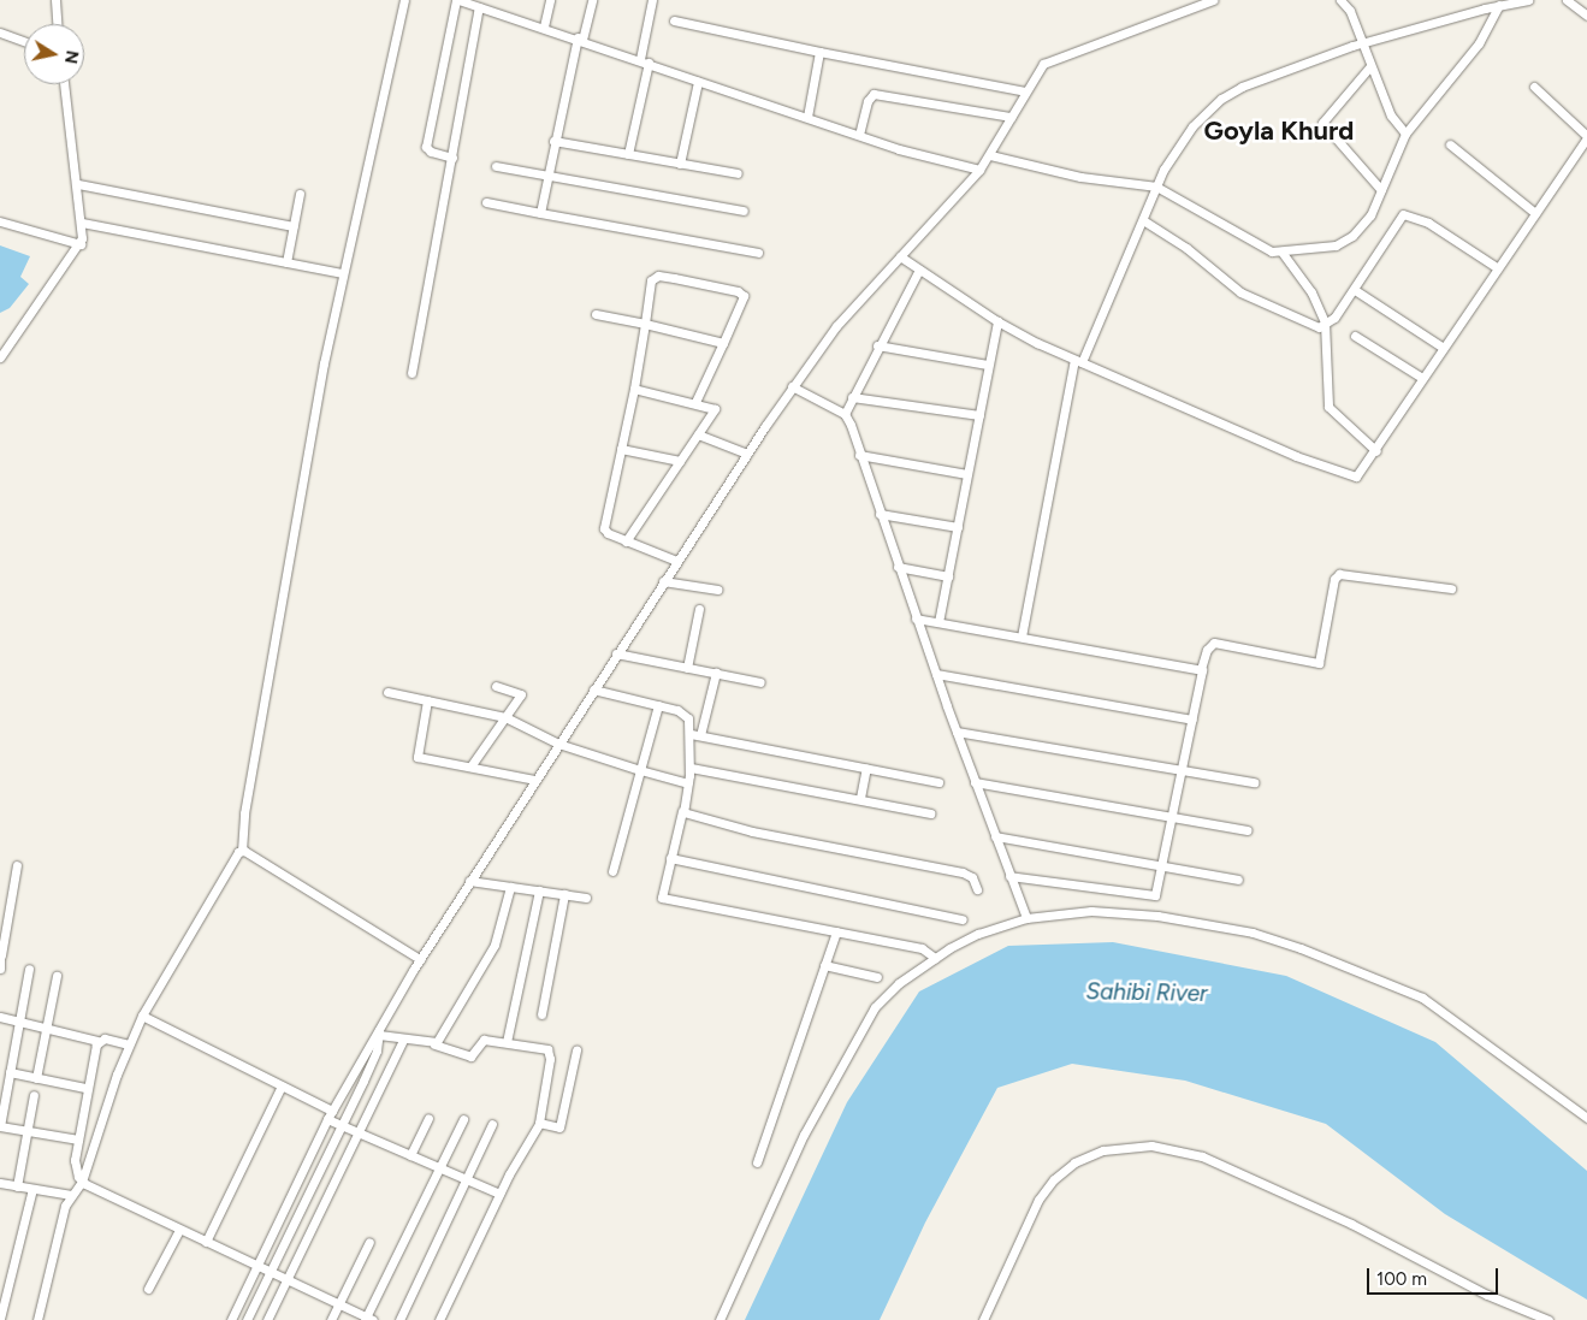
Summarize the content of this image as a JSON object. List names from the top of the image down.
{
  "districts": ["Goyla Khurd"],
  "water": ["Sahibi River"],
  "scale_bar": "100 m",
  "north": "right"
}
